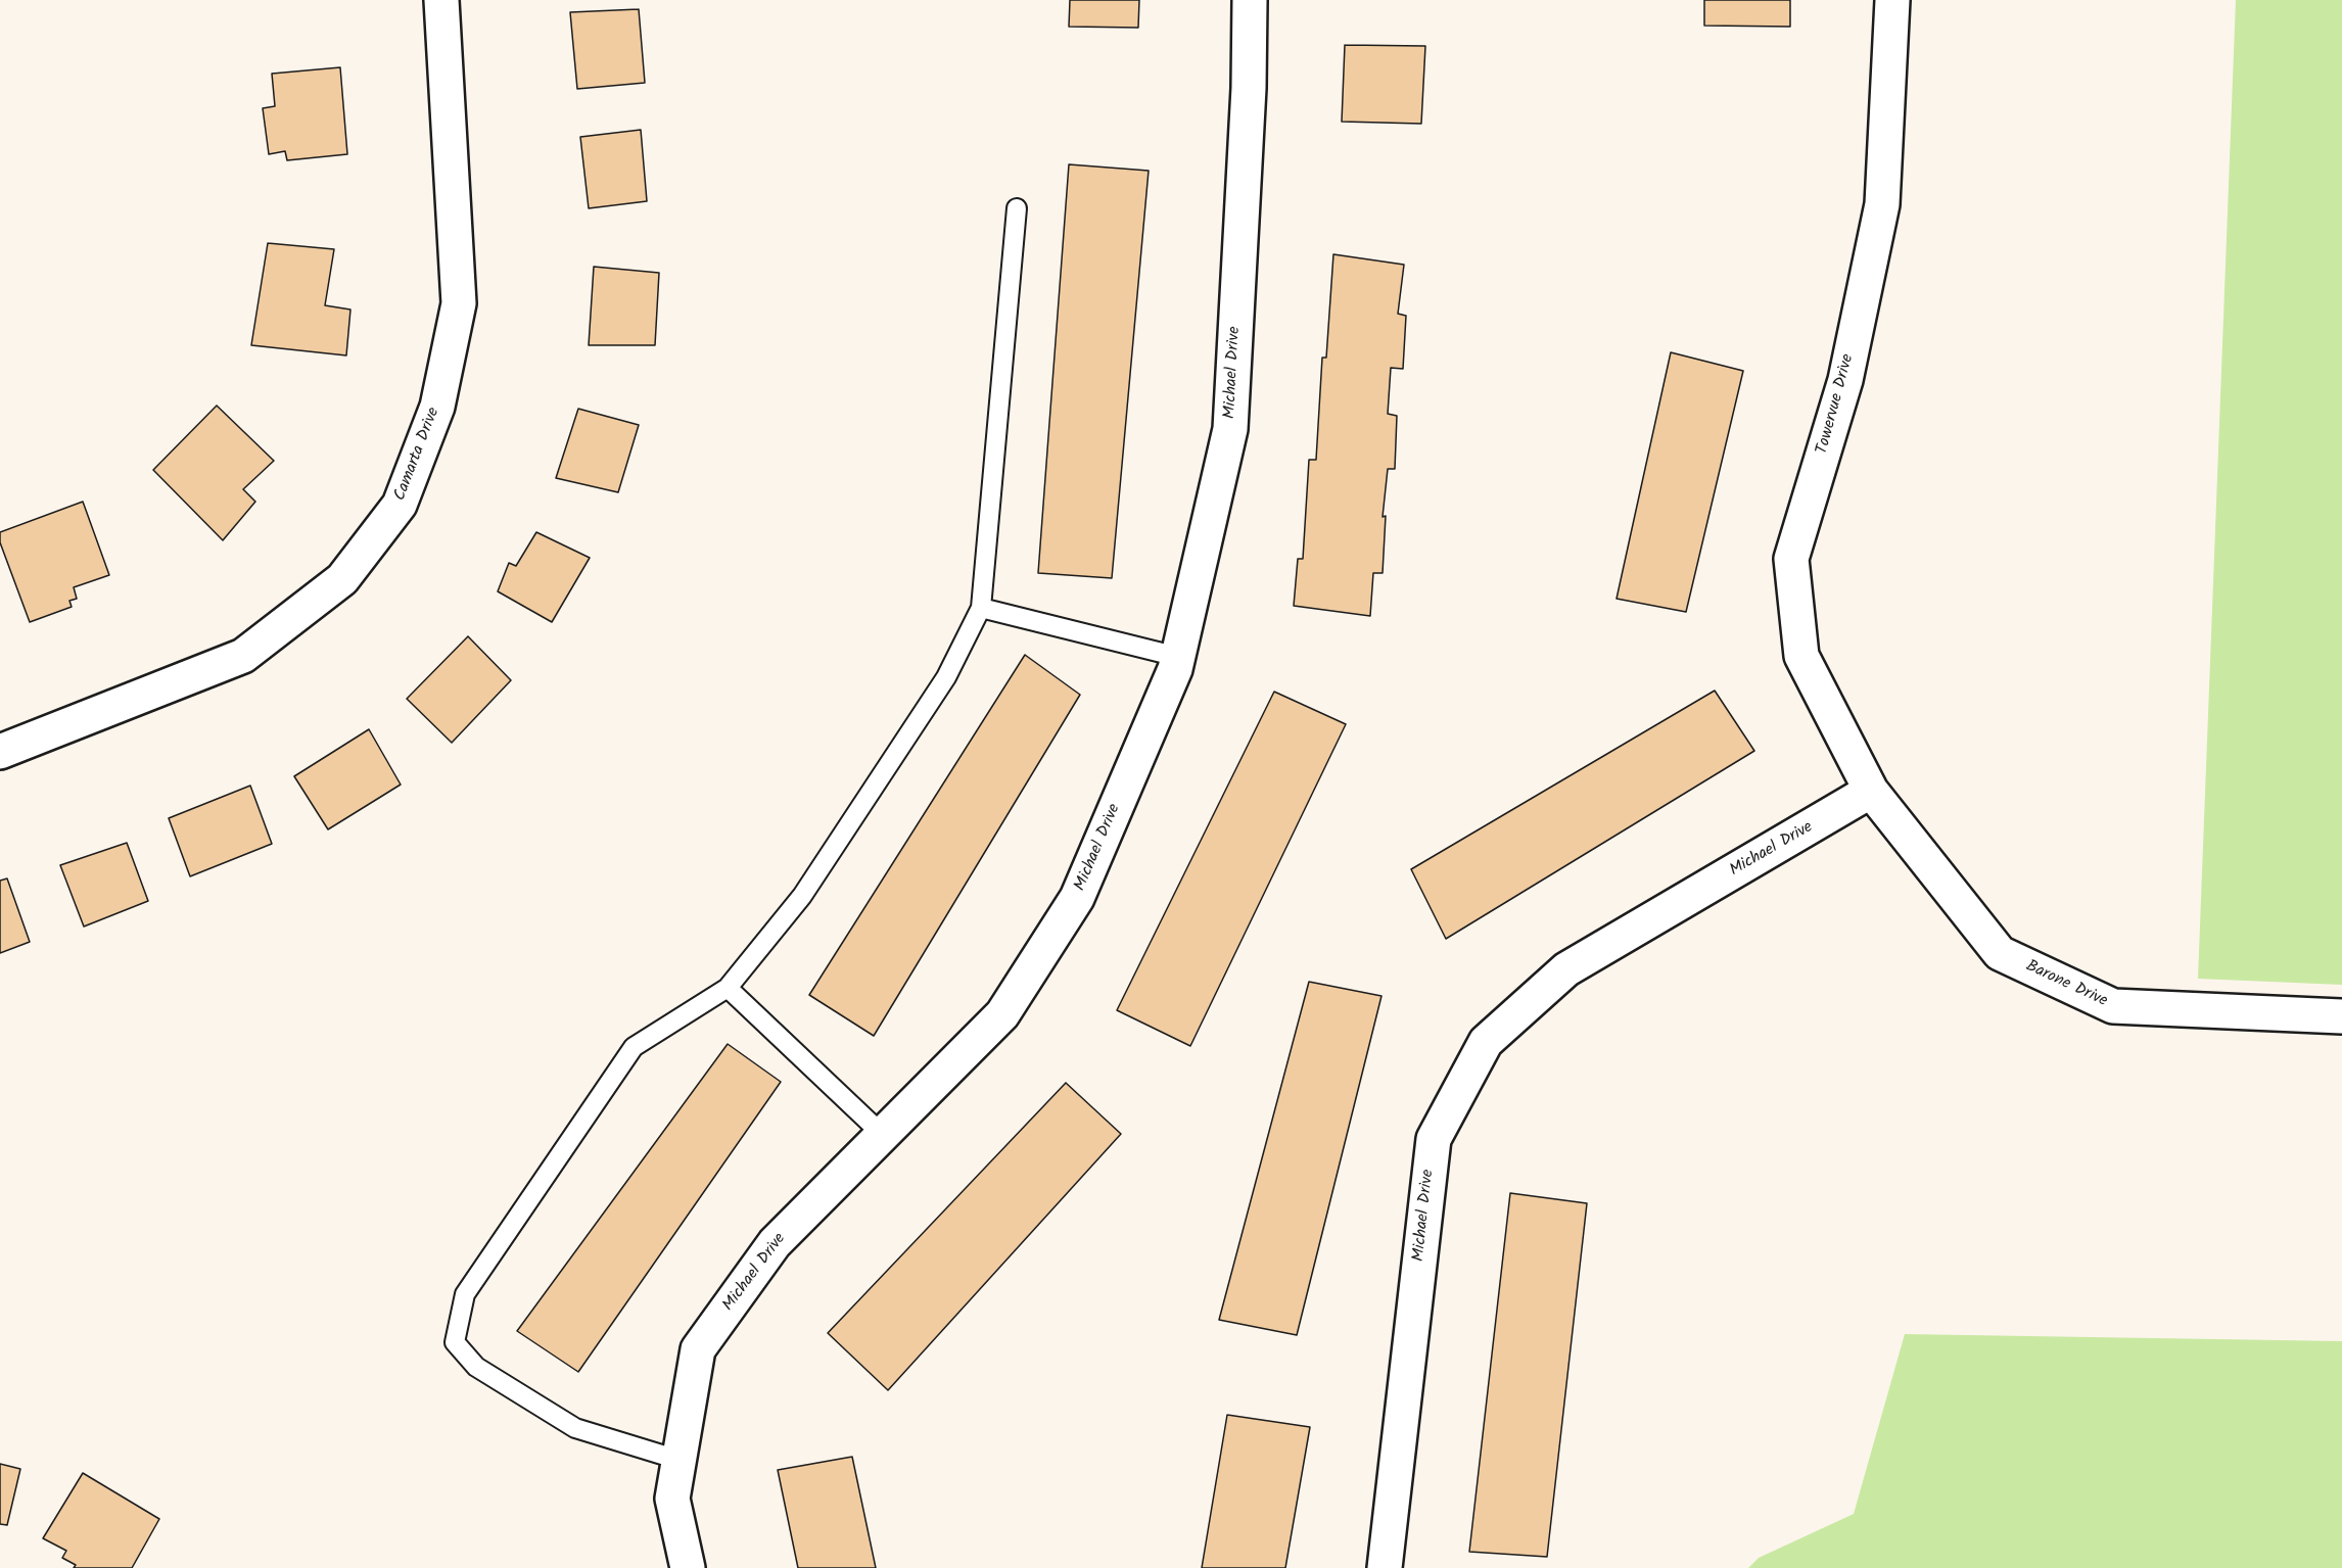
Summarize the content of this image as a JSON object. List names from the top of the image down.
{
  "streets": {
    "street": [
      "Michael Drive",
      "Towervue Drive",
      "Camarta Drive",
      "Barone Drive"
    ]
  },
  "crossings": [
    ["Michael Drive", "Towervue Drive"],
    ["Michael Drive", "Barone Drive"],
    ["Towervue Drive", "Barone Drive"]
  ]
}
